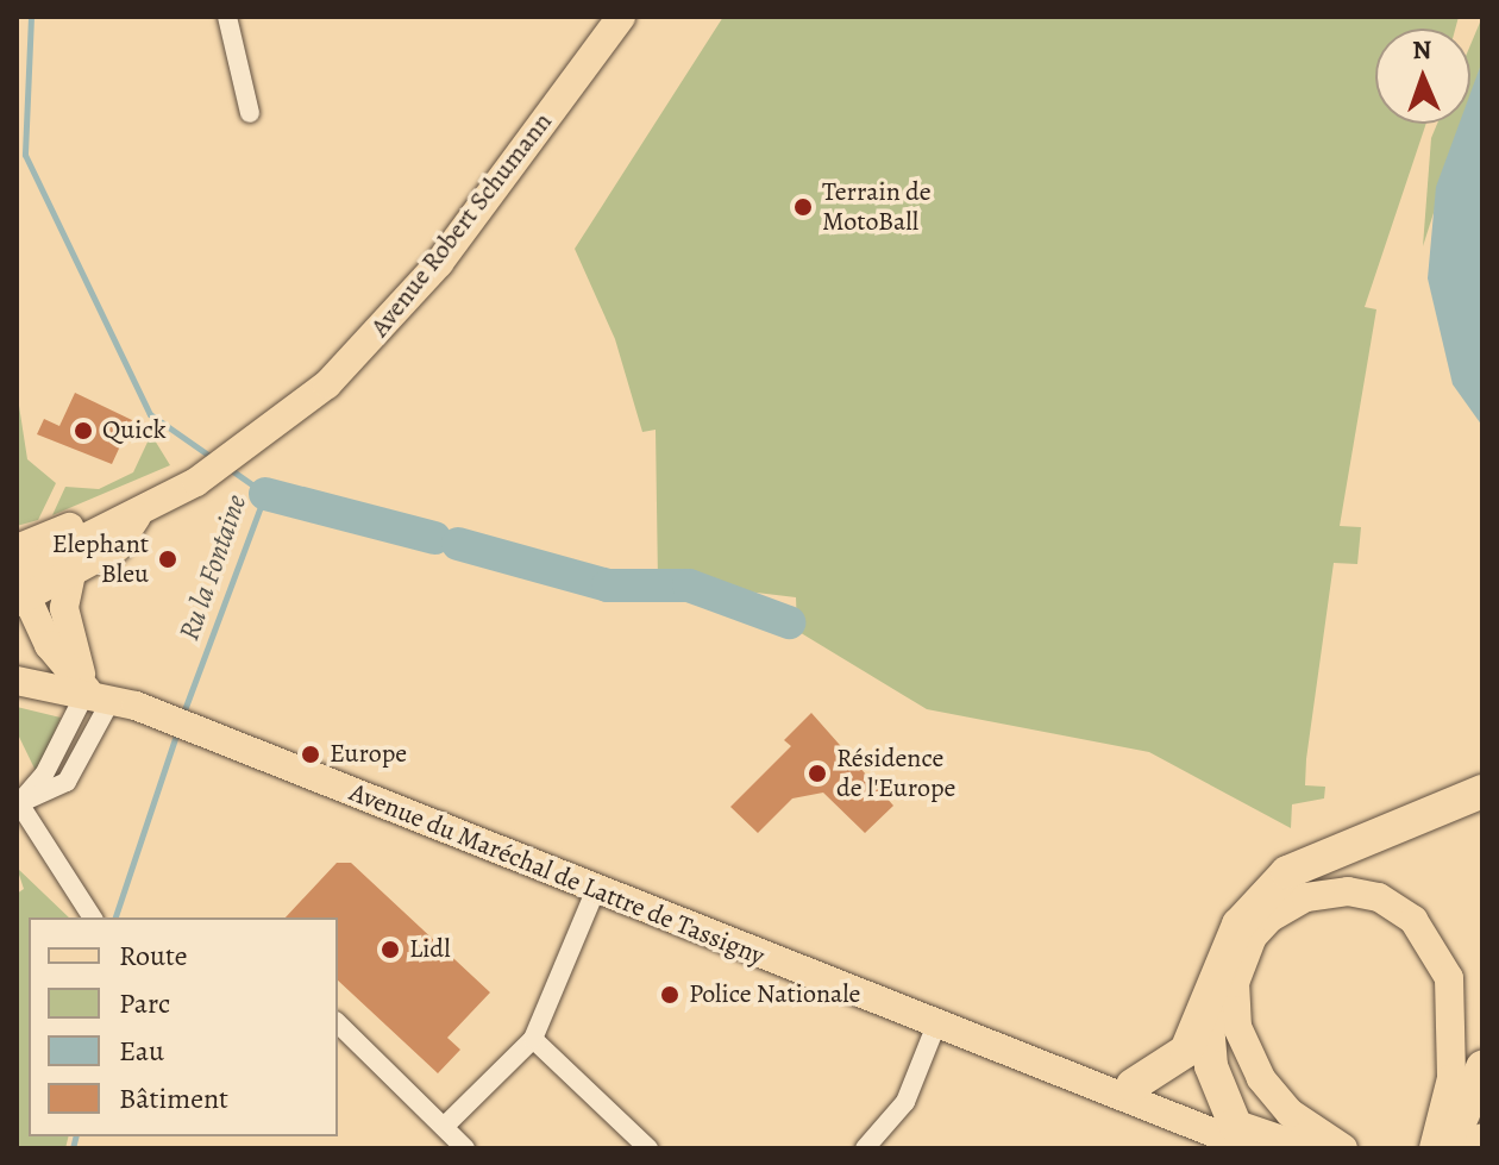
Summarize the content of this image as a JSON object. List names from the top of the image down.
{
  "streets": {
    "main road": ["Avenue Robert Schumann", "Avenue du Maréchal de Lattre de Tassigny"]
  },
  "water": ["Ru la Fontaine"],
  "places": [
    "Terrain de MotoBall",
    "Quick",
    "Elephant Bleu",
    "Europe",
    "Résidence de l'Europe",
    "Lidl",
    "Police Nationale"
  ],
  "legend": [
    "Route",
    "Parc",
    "Eau",
    "Bâtiment"
  ],
  "north": "top"
}
